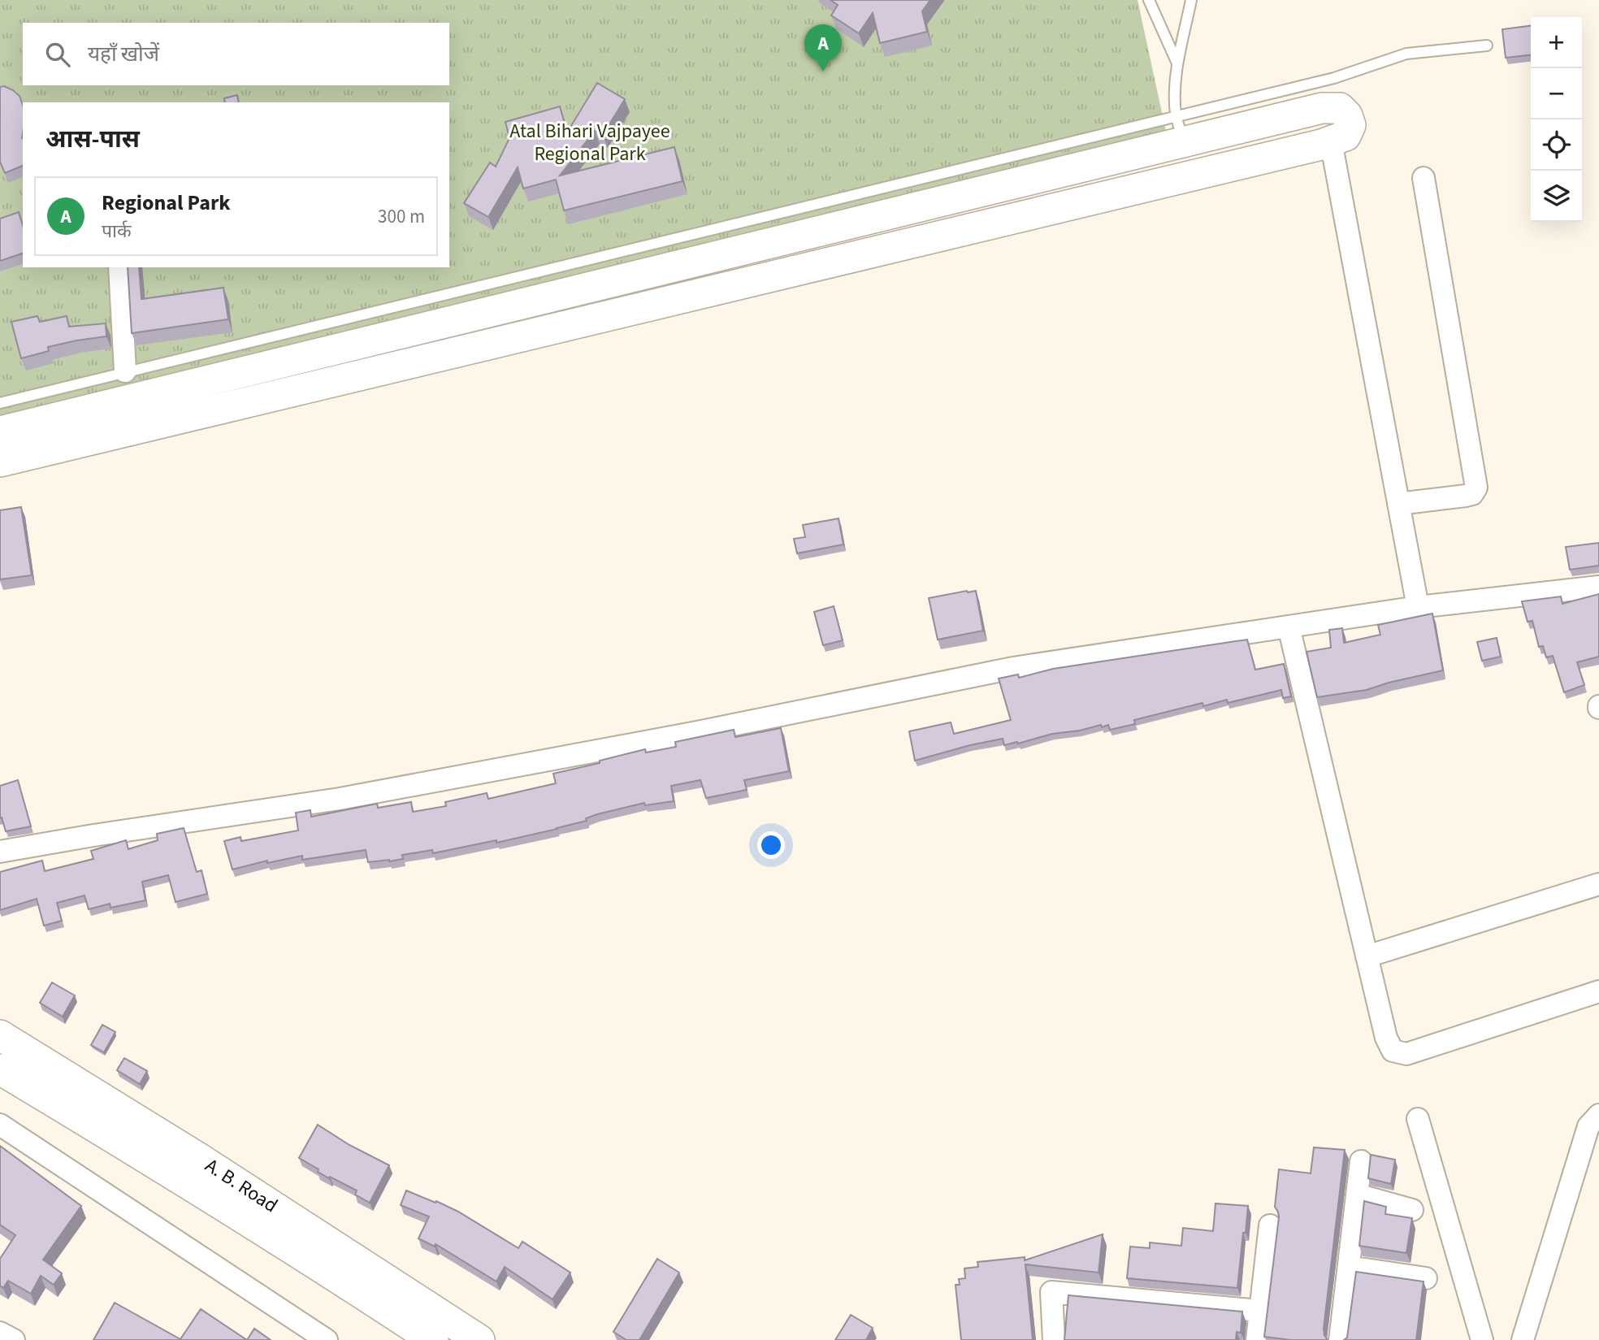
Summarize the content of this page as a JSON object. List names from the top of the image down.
{
  "streets": {
    "street": ["A. B. Road"]
  },
  "parks": ["Atal Bihari Vajpayee Regional Park"],
  "page": {
    "map_buttons": ["+", "−"],
    "search": "यहाँ खोजें",
    "pins": "A",
    "heading": "आस-पास",
    "list": [
      {
        "mark": "A",
        "name": "Regional Park",
        "note": "पार्क",
        "value": "300 m"
      }
    ]
  }
}
